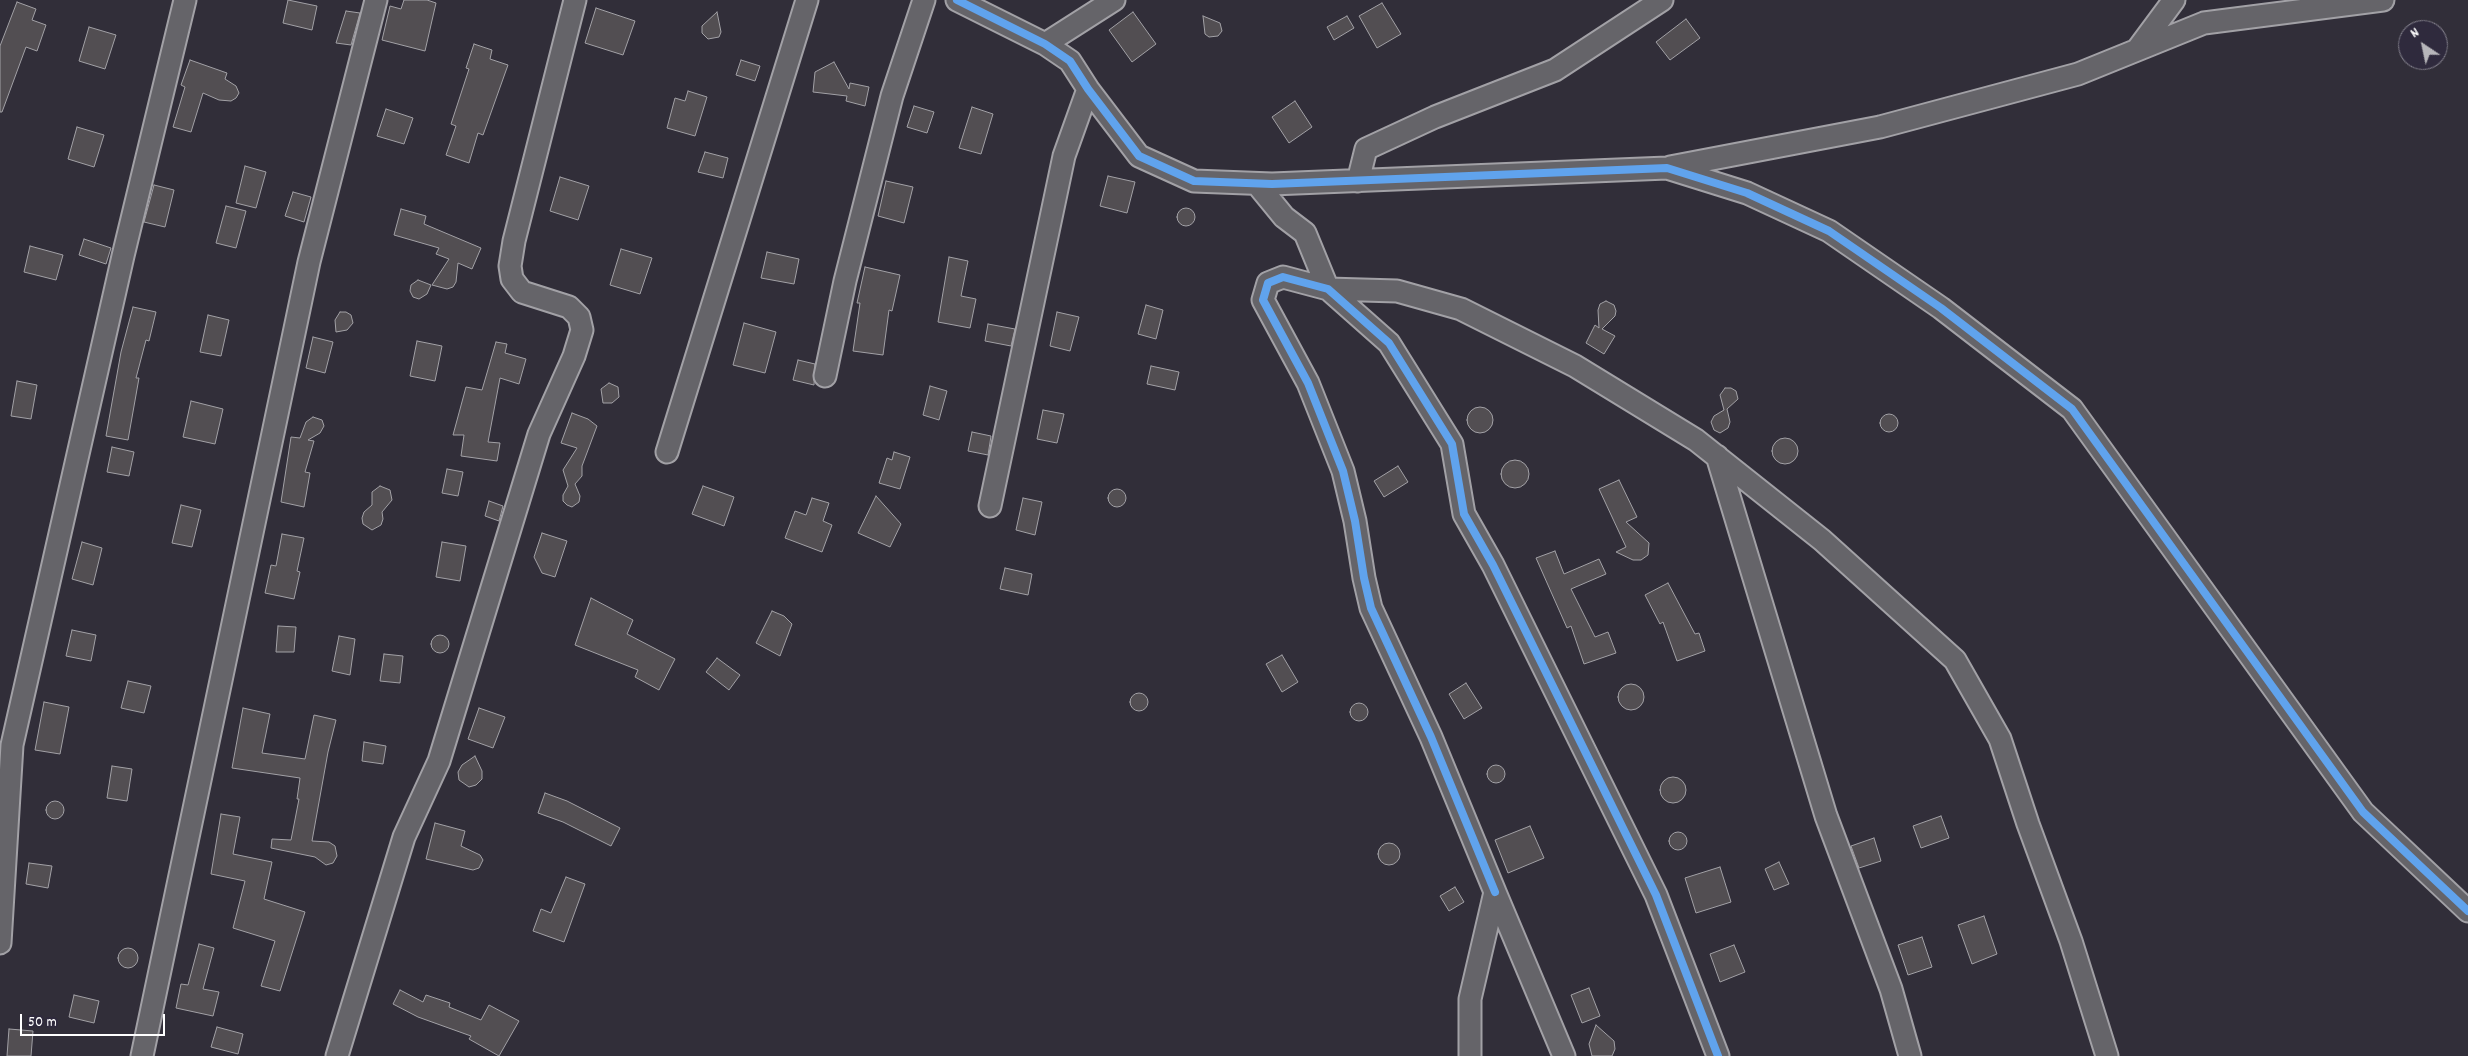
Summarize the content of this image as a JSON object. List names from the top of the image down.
{
  "scale_bar": "50 m",
  "north": "top left"
}
